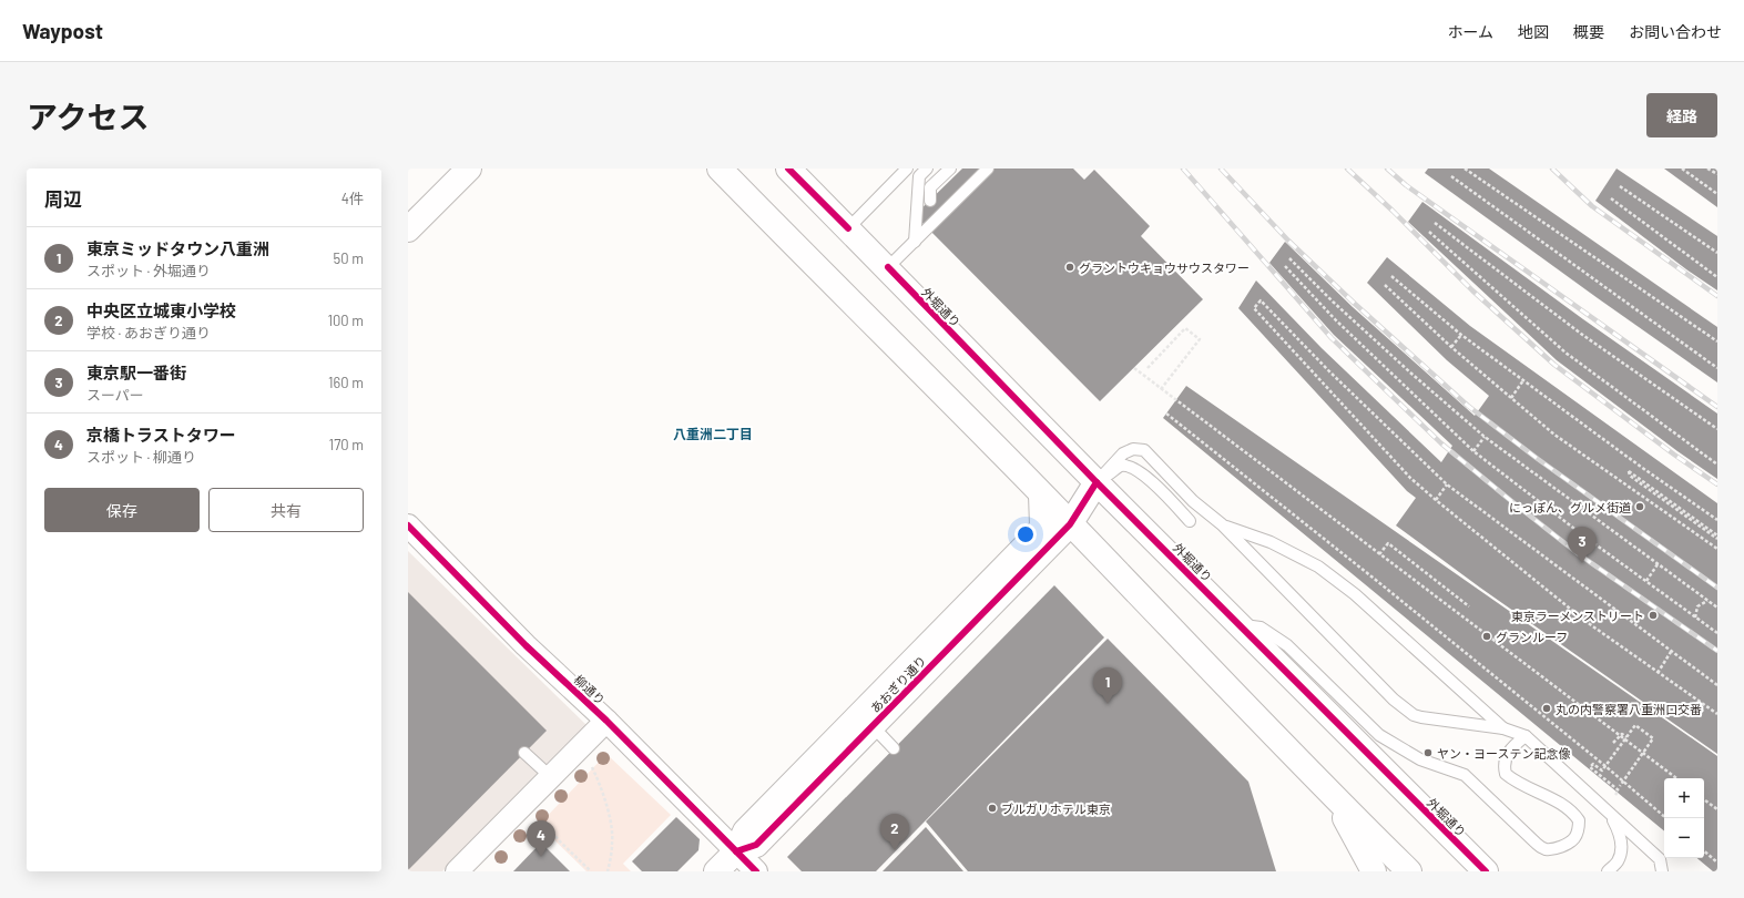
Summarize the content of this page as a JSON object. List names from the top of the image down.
{
  "streets": {
    "main road": ["外堀通り", "あおぎり通り"],
    "street": ["柳通り"]
  },
  "crossings": [
    ["外堀通り", "あおぎり通り"],
    ["あおぎり通り", "柳通り"]
  ],
  "districts": ["八重洲二丁目"],
  "places": [
    "グラントウキョウサウスタワー",
    "にっぽん、グルメ街道",
    "東京ラーメンストリート",
    "グランルーフ",
    "丸の内警察署八重洲口交番",
    "ヤン・ヨーステン記念像",
    "ブルガリホテル東京"
  ],
  "page": {
    "header": "Waypost",
    "nav": [
      "ホーム",
      "地図",
      "概要",
      "お問い合わせ"
    ],
    "title": "アクセス",
    "buttons": [
      "経路",
      ["保存", "共有"]
    ],
    "heading": ["周辺", "4件"],
    "list": [
      {
        "mark": "1",
        "name": "東京ミッドタウン八重洲",
        "note": "スポット · 外堀通り",
        "value": "50 m"
      },
      {
        "mark": "2",
        "name": "中央区立城東小学校",
        "note": "学校 · あおぎり通り",
        "value": "100 m"
      },
      {
        "mark": "3",
        "name": "東京駅一番街",
        "note": "スーパー",
        "value": "160 m"
      },
      {
        "mark": "4",
        "name": "京橋トラストタワー",
        "note": "スポット · 柳通り",
        "value": "170 m"
      }
    ],
    "pins": [
      "3",
      "1",
      "2",
      "4"
    ],
    "map_buttons": ["+", "−"]
  }
}
